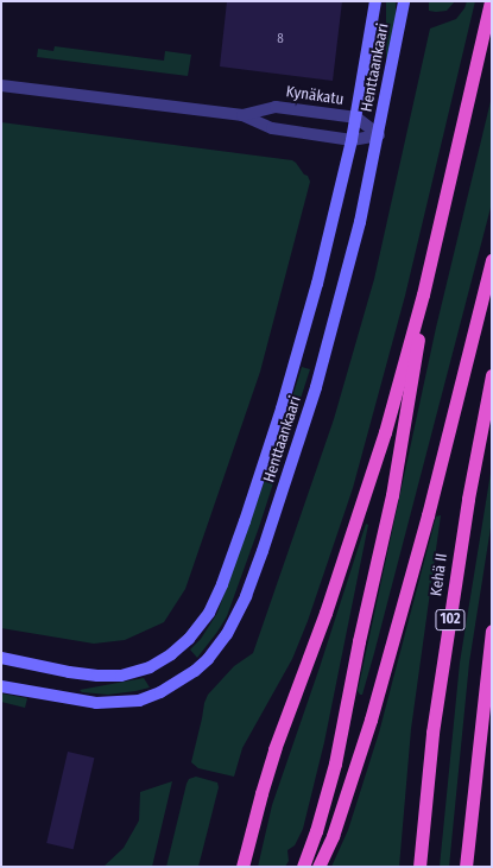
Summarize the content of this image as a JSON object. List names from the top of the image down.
{
  "streets": {
    "highway": ["Kehä II", "102"],
    "main road": ["Henttaankaari"],
    "street": ["Kynäkatu"]
  },
  "crossings": [
    ["Henttaankaari", "Kynäkatu"]
  ],
  "house_numbers": ["8"]
}
